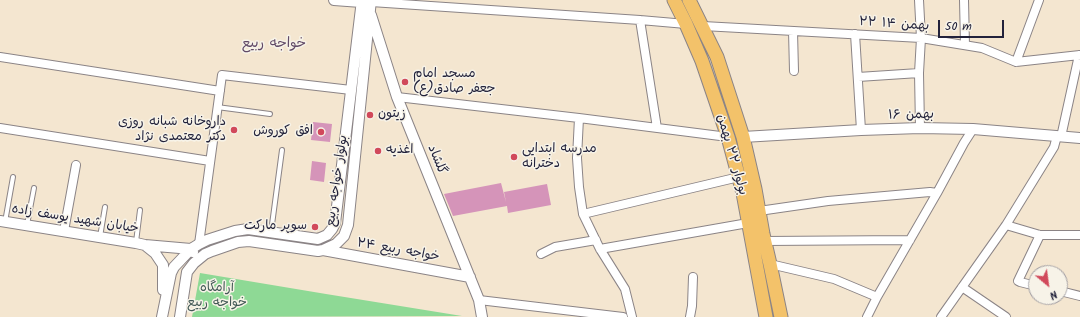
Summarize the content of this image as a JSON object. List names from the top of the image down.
{
  "streets": {
    "main road": ["بولوار ۲۲ بهمن"],
    "street": [
      "۲۲ بهمن ۱۴",
      "بهمن ۱۶",
      "گلشاد",
      "بولوار خواجه ربیع",
      "خیابان شهید یوسف زاده",
      "خواجه ربیع ۲۴"
    ]
  },
  "crossings": [
    ["۲۲ بهمن ۱۴", "بولوار ۲۲ بهمن"],
    ["بهمن ۱۶", "بولوار ۲۲ بهمن"],
    ["گلشاد", "بولوار خواجه ربیع"],
    ["گلشاد", "خواجه ربیع ۲۴"],
    ["بولوار خواجه ربیع", "خیابان شهید یوسف زاده"],
    ["بولوار خواجه ربیع", "خواجه ربیع ۲۴"]
  ],
  "districts": ["خواجه ربیع"],
  "parks": ["آرامگاه خواجه ربیع"],
  "places": [
    "مسجد امام جعفر صادق(ع)",
    "زیتون",
    "داروخانه شبانه روزی دکتر معتمدی نژاد",
    "افق کوروش",
    "اغذیه",
    "مدرسه ابتدایی دخترانه",
    "سوپر مارکت"
  ],
  "scale_bar": "50 m",
  "north": "bottom right"
}
